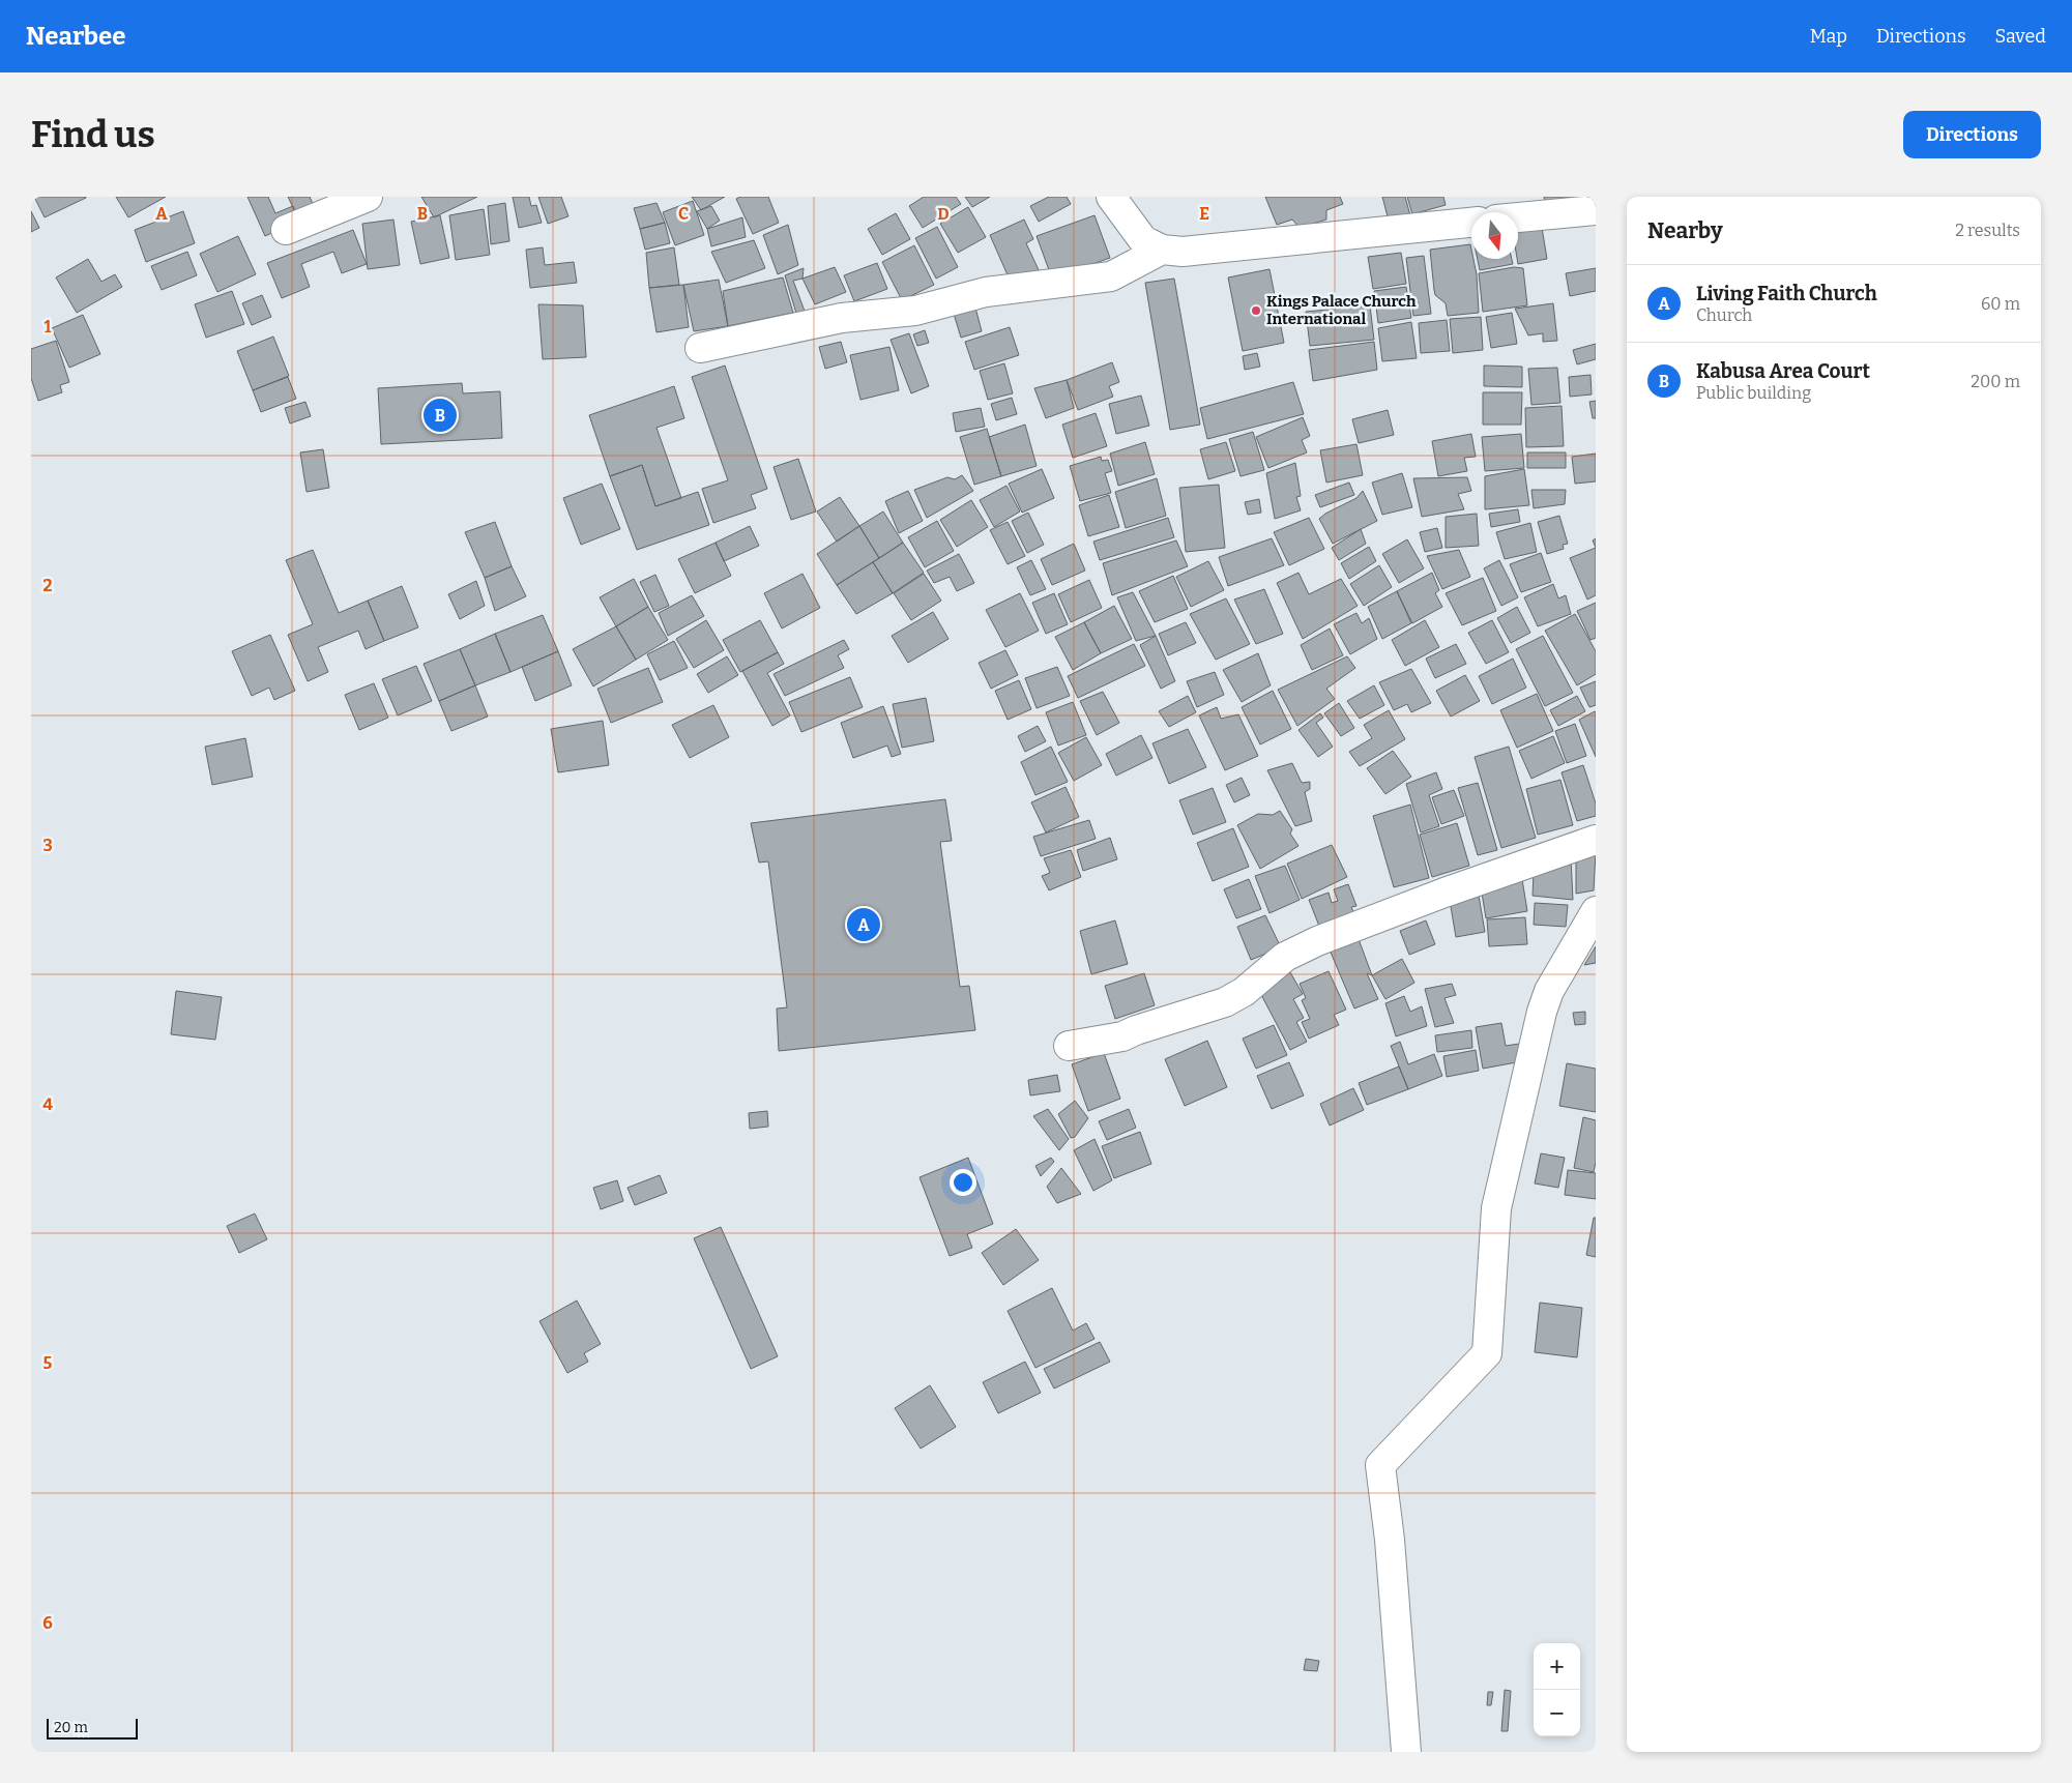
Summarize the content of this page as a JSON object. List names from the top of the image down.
{
  "places": ["Kings Palace Church International"],
  "scale_bar": "20 m",
  "north": "bottom",
  "page": {
    "header": "Nearbee",
    "nav": ["Map", "Directions", "Saved"],
    "buttons": "Directions",
    "title": "Find us",
    "heading": ["Nearby", "2 results"],
    "list": [
      {
        "mark": "A",
        "name": "Living Faith Church",
        "note": "Church",
        "value": "60 m"
      },
      {
        "mark": "B",
        "name": "Kabusa Area Court",
        "note": "Public building",
        "value": "200 m"
      }
    ],
    "pins": ["B", "A"],
    "map_buttons": ["+", "−"],
    "scale": "20 m"
  },
  "grid": {
    "columns": [
      "A",
      "B",
      "C",
      "D",
      "E"
    ],
    "rows": [
      "1",
      "2",
      "3",
      "4",
      "5",
      "6"
    ]
  }
}
